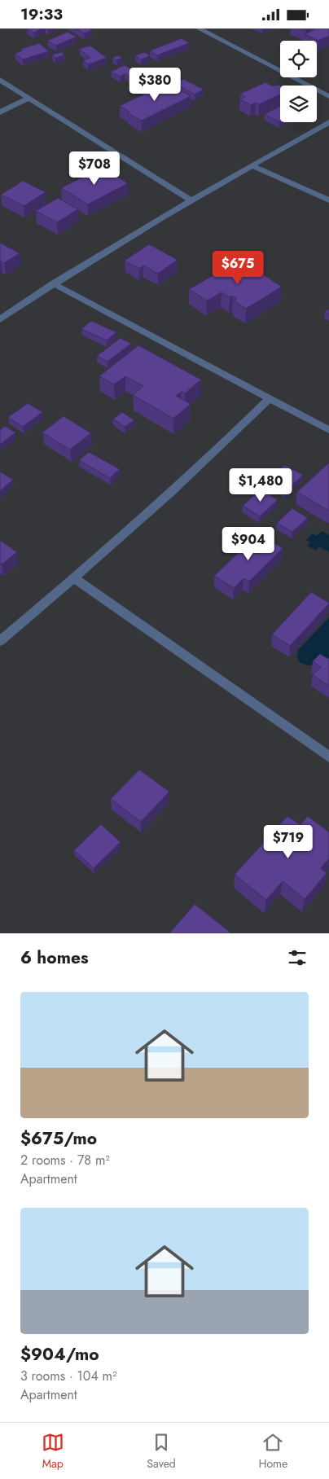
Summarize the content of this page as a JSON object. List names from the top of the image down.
{
  "page": {
    "status": "19:33",
    "price": [
      "$380",
      "$708",
      "$675",
      "$1,480",
      "$904",
      "$719"
    ],
    "heading": "6 homes",
    "list": [
      {
        "name": "$675/mo",
        "note": "2 rooms · 78 m² · Apartment"
      },
      {
        "name": "$904/mo",
        "note": "3 rooms · 104 m² · Apartment"
      }
    ],
    "tabs": ["Map", "Saved", "Home"]
  }
}
